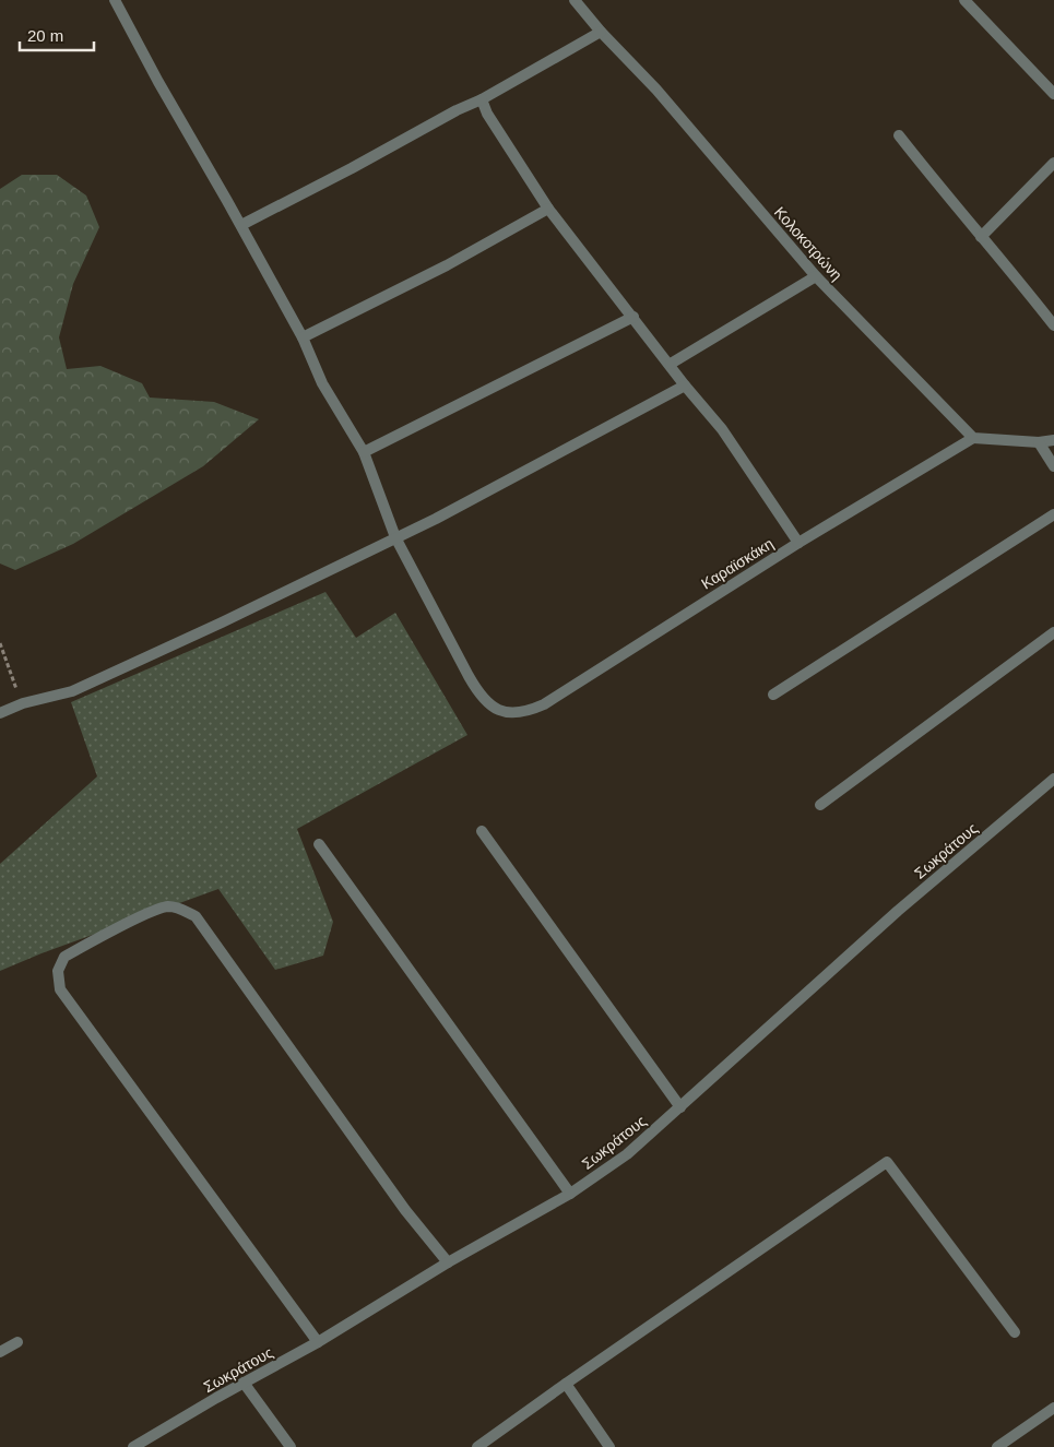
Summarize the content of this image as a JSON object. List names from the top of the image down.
{
  "streets": {
    "street": ["Κολοκοτρώνη", "Καραϊσκάκη", "Σωκράτους"]
  },
  "crossings": [
    ["Κολοκοτρώνη", "Καραϊσκάκη"]
  ],
  "scale_bar": "20 m"
}
